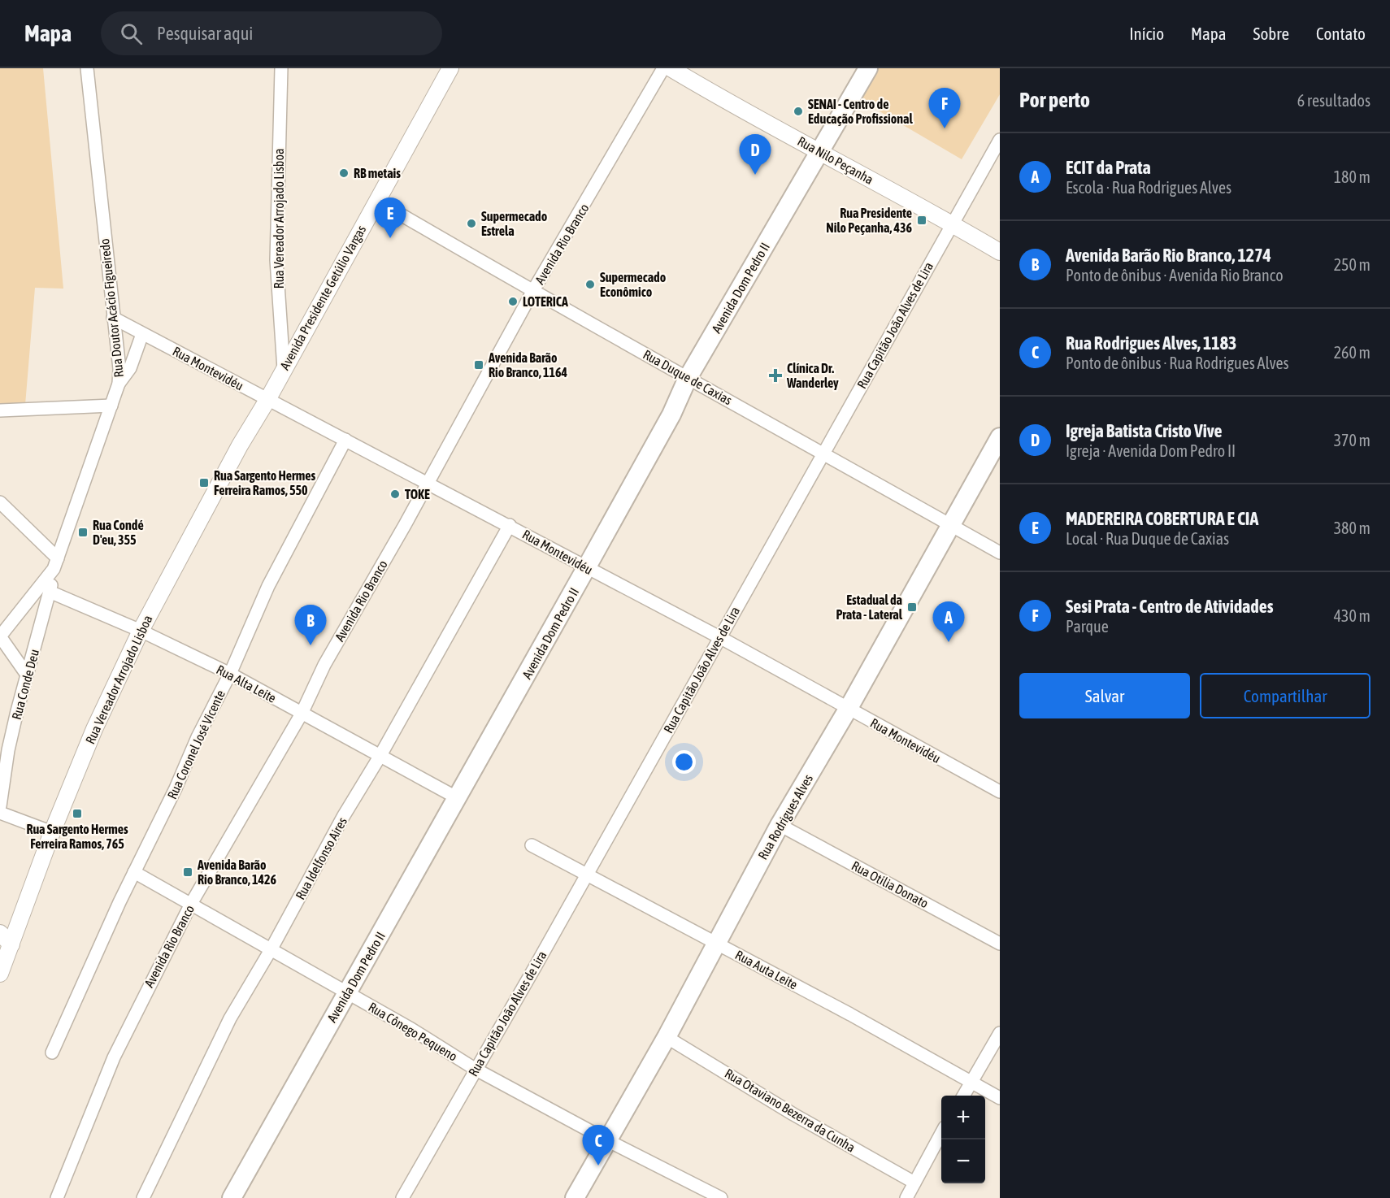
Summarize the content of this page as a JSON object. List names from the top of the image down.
{
  "streets": {
    "main road": [
      "Rua Nilo Peçanha",
      "Rua Vereador Arrojado Lisboa",
      "Avenida Dom Pedro II",
      "Avenida Presidente Getúlio Vargas",
      "Rua Rodrigues Alves"
    ],
    "street": [
      "Avenida Rio Branco",
      "Rua Doutor Acácio Figueiredo",
      "Rua Capitão João Alves de Lira",
      "Rua Montevidéu",
      "Rua Duque de Caxias",
      "Rua Alta Leite",
      "Rua Conde Deu",
      "Rua Coronel José Vicente",
      "Rua Idelfonso Aires",
      "Rua Otilia Donato",
      "Rua Auta Leite",
      "Rua Cônego Pequeno",
      "Rua Otaviano Bezerra da Cunha"
    ]
  },
  "crossings": [
    ["Rua Nilo Peçanha", "Avenida Dom Pedro II"],
    ["Rua Nilo Peçanha", "Rua Capitão João Alves de Lira"],
    ["Rua Vereador Arrojado Lisboa", "Avenida Presidente Getúlio Vargas"],
    ["Rua Vereador Arrojado Lisboa", "Rua Montevidéu"],
    ["Rua Vereador Arrojado Lisboa", "Rua Alta Leite"],
    ["Avenida Rio Branco", "Rua Montevidéu"],
    ["Avenida Rio Branco", "Rua Duque de Caxias"],
    ["Avenida Rio Branco", "Rua Alta Leite"],
    ["Avenida Rio Branco", "Rua Cônego Pequeno"],
    ["Avenida Dom Pedro II", "Rua Montevidéu"],
    ["Avenida Dom Pedro II", "Rua Duque de Caxias"],
    ["Avenida Dom Pedro II", "Rua Alta Leite"],
    ["Avenida Dom Pedro II", "Rua Cônego Pequeno"],
    ["Avenida Presidente Getúlio Vargas", "Rua Montevidéu"],
    ["Avenida Presidente Getúlio Vargas", "Rua Duque de Caxias"],
    ["Rua Doutor Acácio Figueiredo", "Rua Montevidéu"],
    ["Rua Capitão João Alves de Lira", "Rua Montevidéu"],
    ["Rua Capitão João Alves de Lira", "Rua Duque de Caxias"],
    ["Rua Capitão João Alves de Lira", "Rua Auta Leite"],
    ["Rua Capitão João Alves de Lira", "Rua Cônego Pequeno"],
    ["Rua Montevidéu", "Rua Coronel José Vicente"],
    ["Rua Montevidéu", "Rua Rodrigues Alves"],
    ["Rua Montevidéu", "Rua Idelfonso Aires"],
    ["Rua Duque de Caxias", "Rua Rodrigues Alves"],
    ["Rua Alta Leite", "Rua Conde Deu"],
    ["Rua Alta Leite", "Rua Coronel José Vicente"],
    ["Rua Alta Leite", "Rua Idelfonso Aires"],
    ["Rua Coronel José Vicente", "Rua Cônego Pequeno"],
    ["Rua Rodrigues Alves", "Rua Otilia Donato"],
    ["Rua Rodrigues Alves", "Rua Auta Leite"],
    ["Rua Rodrigues Alves", "Rua Cônego Pequeno"],
    ["Rua Rodrigues Alves", "Rua Otaviano Bezerra da Cunha"],
    ["Rua Idelfonso Aires", "Rua Cônego Pequeno"]
  ],
  "places": {
    "other": [
      "SENAI - Centro de Educação Profissional",
      "RB metais",
      "Supermecado Estrela",
      "Supermecado Econômico",
      "LOTERICA",
      "TOKE"
    ],
    "transit": [
      "Rua Presidente Nilo Peçanha, 436",
      "Avenida Barão Rio Branco, 1164",
      "Rua Sargento Hermes Ferreira Ramos, 550",
      "Rua Condé D'eu, 355",
      "Estadual da Prata - Lateral",
      "Rua Sargento Hermes Ferreira Ramos, 765",
      "Avenida Barão Rio Branco, 1426"
    ],
    "health": ["Clínica Dr. Wanderley"]
  },
  "page": {
    "header": "Mapa",
    "search": "Pesquisar aqui",
    "nav": [
      "Início",
      "Mapa",
      "Sobre",
      "Contato"
    ],
    "heading": ["Por perto", "6 resultados"],
    "pins": [
      "F",
      "D",
      "E",
      "A",
      "B",
      "C"
    ],
    "list": [
      {
        "mark": "A",
        "name": "ECIT da Prata",
        "note": "Escola · Rua Rodrigues Alves",
        "value": "180 m"
      },
      {
        "mark": "B",
        "name": "Avenida Barão Rio Branco, 1274",
        "note": "Ponto de ônibus · Avenida Rio Branco",
        "value": "250 m"
      },
      {
        "mark": "C",
        "name": "Rua Rodrigues Alves, 1183",
        "note": "Ponto de ônibus · Rua Rodrigues Alves",
        "value": "260 m"
      },
      {
        "mark": "D",
        "name": "Igreja Batista Cristo Vive",
        "note": "Igreja · Avenida Dom Pedro II",
        "value": "370 m"
      },
      {
        "mark": "E",
        "name": "MADEREIRA COBERTURA E CIA",
        "note": "Local · Rua Duque de Caxias",
        "value": "380 m"
      },
      {
        "mark": "F",
        "name": "Sesi Prata - Centro de Atividades",
        "note": "Parque",
        "value": "430 m"
      }
    ],
    "buttons": ["Salvar", "Compartilhar"],
    "map_buttons": ["+", "−"]
  }
}
